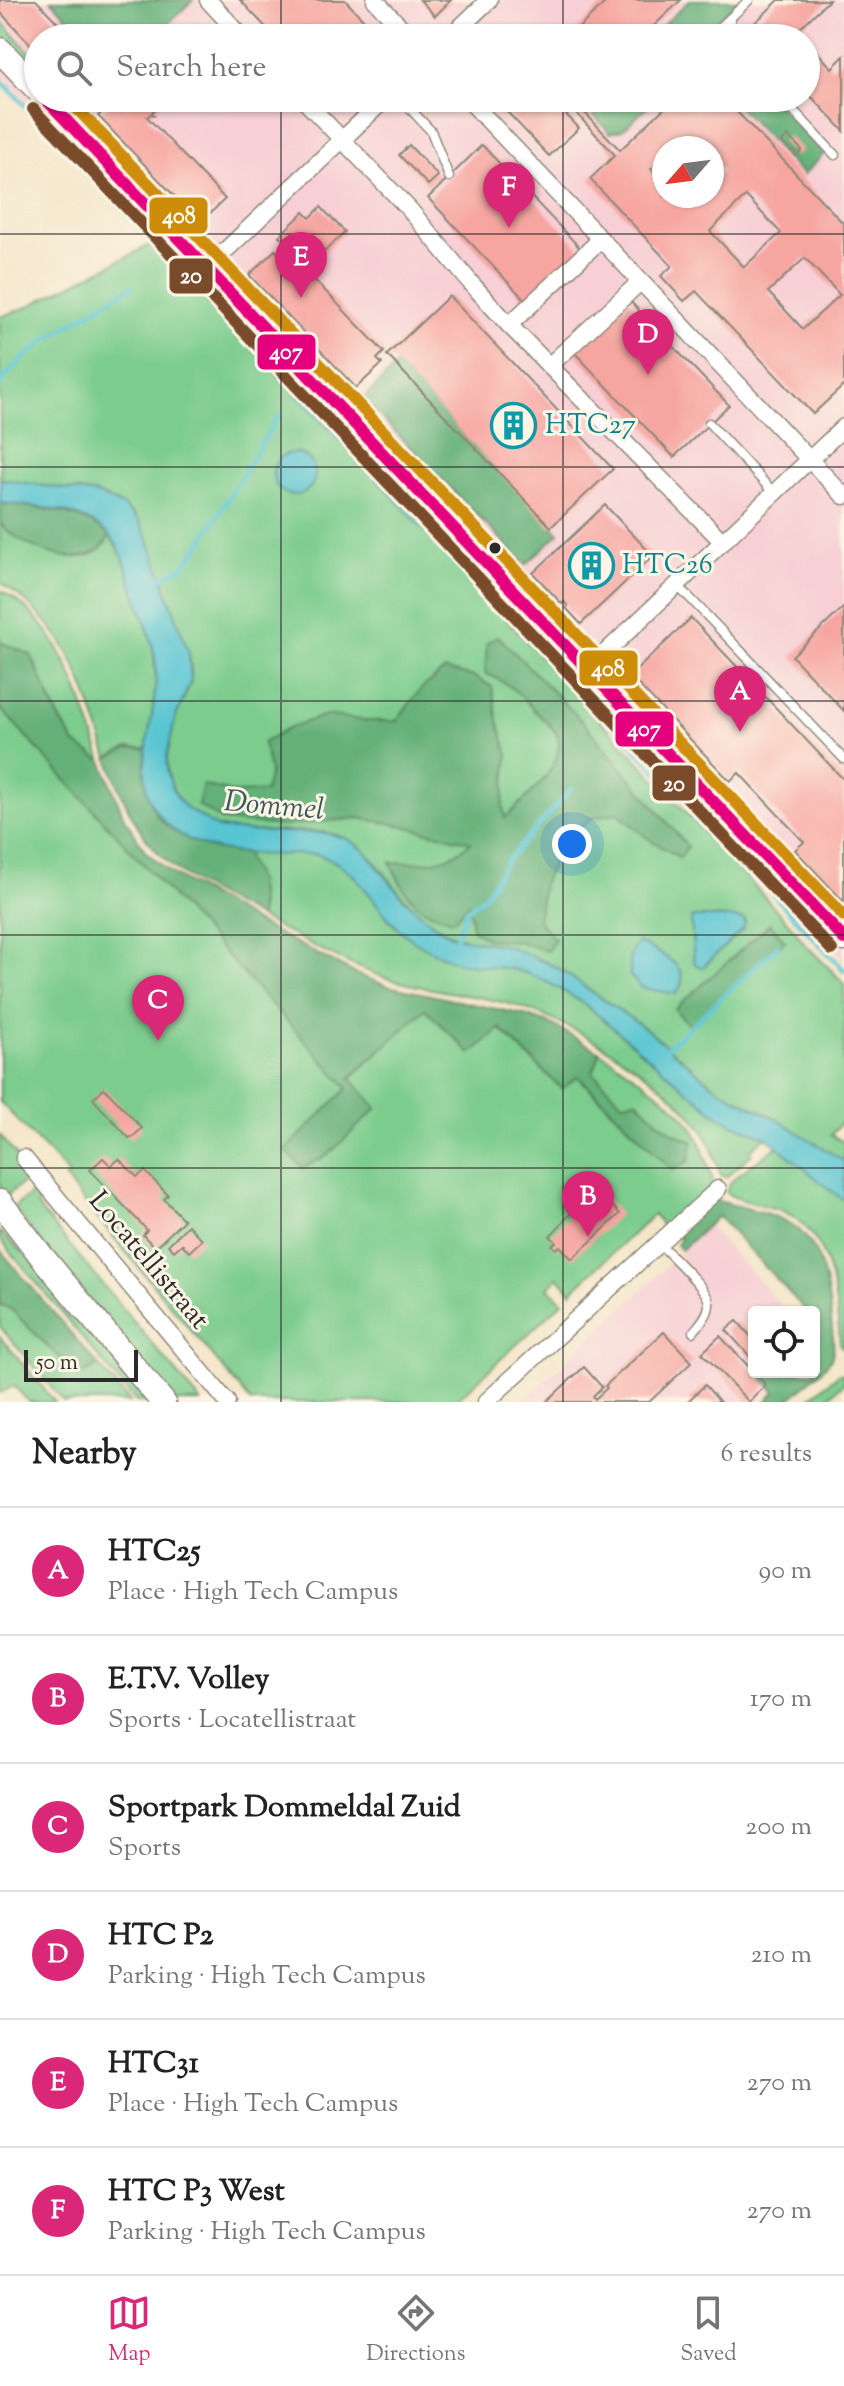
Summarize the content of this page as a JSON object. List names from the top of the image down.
{
  "streets": {
    "street": ["Locatellistraat"]
  },
  "water": ["Dommel"],
  "places": {
    "building": ["HTC27", "HTC26"]
  },
  "lines": ["transit line 407", "transit line 20", "transit line 408"],
  "scale_bar": "50 m",
  "north": "bottom left",
  "page": {
    "search": "Search here",
    "pins": [
      "F",
      "E",
      "D",
      "A",
      "C",
      "B"
    ],
    "scale": "50 m",
    "heading": ["Nearby", "6 results"],
    "list": [
      {
        "mark": "A",
        "name": "HTC25",
        "note": "Place · High Tech Campus",
        "value": "90 m"
      },
      {
        "mark": "B",
        "name": "E.T.V. Volley",
        "note": "Sports · Locatellistraat",
        "value": "170 m"
      },
      {
        "mark": "C",
        "name": "Sportpark Dommeldal Zuid",
        "note": "Sports",
        "value": "200 m"
      },
      {
        "mark": "D",
        "name": "HTC P2",
        "note": "Parking · High Tech Campus",
        "value": "210 m"
      },
      {
        "mark": "E",
        "name": "HTC31",
        "note": "Place · High Tech Campus",
        "value": "270 m"
      },
      {
        "mark": "F",
        "name": "HTC P3 West",
        "note": "Parking · High Tech Campus",
        "value": "270 m"
      }
    ],
    "nav": ["Map", "Directions", "Saved"]
  }
}
